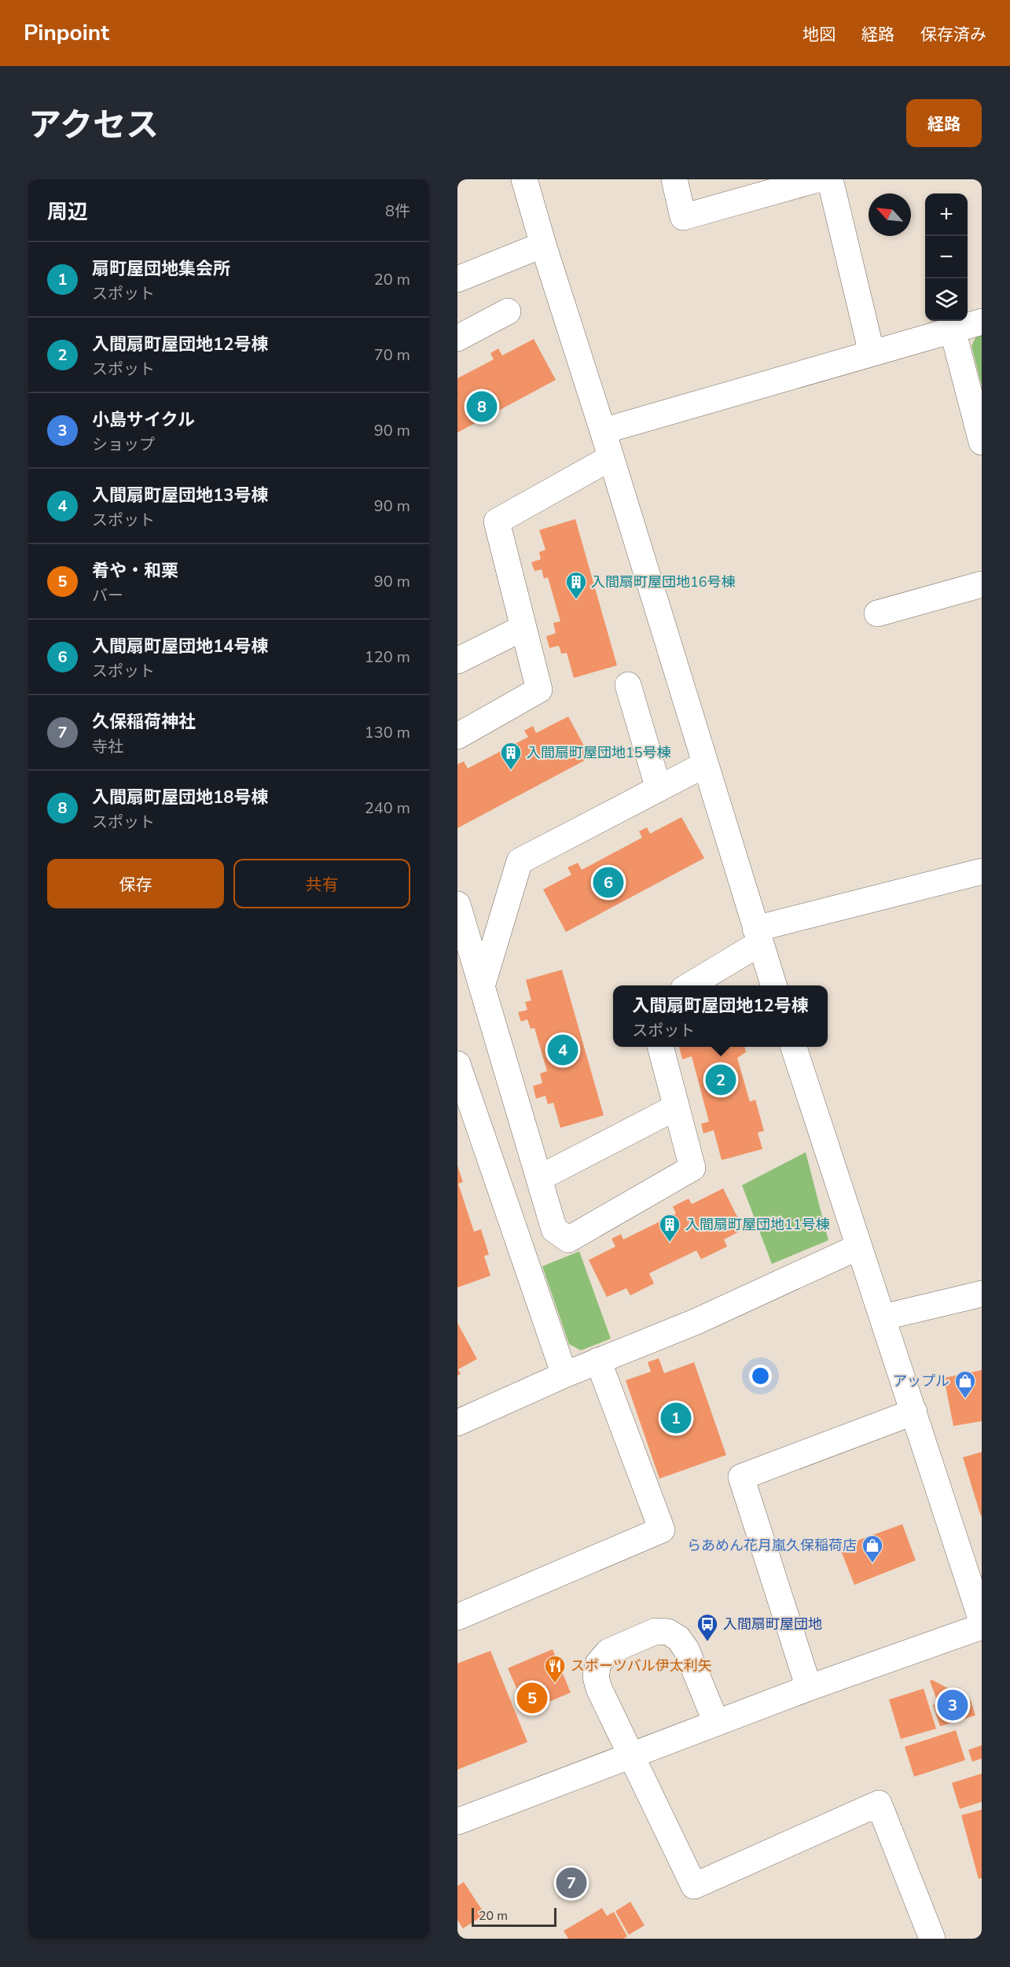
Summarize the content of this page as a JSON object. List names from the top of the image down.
{
  "places": {
    "building": ["入間扇町屋団地16号棟", "入間扇町屋団地15号棟", "入間扇町屋団地11号棟"],
    "shop": ["アップル", "らあめん花月嵐久保稲荷店"],
    "bus stop": ["入間扇町屋団地"],
    "restaurant": ["スポーツバル伊太利矢"]
  },
  "scale_bar": "20 m",
  "north": "top left",
  "page": {
    "header": "Pinpoint",
    "nav": ["地図", "経路", "保存済み"],
    "title": "アクセス",
    "buttons": [
      "経路",
      ["保存", "共有"]
    ],
    "heading": ["周辺", "8件"],
    "map_buttons": ["+", "−"],
    "list": [
      {
        "mark": "1",
        "name": "扇町屋団地集会所",
        "note": "スポット",
        "value": "20 m"
      },
      {
        "mark": "2",
        "name": "入間扇町屋団地12号棟",
        "note": "スポット",
        "value": "70 m"
      },
      {
        "mark": "3",
        "name": "小島サイクル",
        "note": "ショップ",
        "value": "90 m"
      },
      {
        "mark": "4",
        "name": "入間扇町屋団地13号棟",
        "note": "スポット",
        "value": "90 m"
      },
      {
        "mark": "5",
        "name": "肴や・和栗",
        "note": "バー",
        "value": "90 m"
      },
      {
        "mark": "6",
        "name": "入間扇町屋団地14号棟",
        "note": "スポット",
        "value": "120 m"
      },
      {
        "mark": "7",
        "name": "久保稲荷神社",
        "note": "寺社",
        "value": "130 m"
      },
      {
        "mark": "8",
        "name": "入間扇町屋団地18号棟",
        "note": "スポット",
        "value": "240 m"
      }
    ],
    "pins": [
      "8",
      "6",
      "4",
      "2",
      "1",
      "5",
      "3",
      "7"
    ],
    "popup": ["入間扇町屋団地12号棟", "スポット"],
    "scale": "20 m"
  }
}
